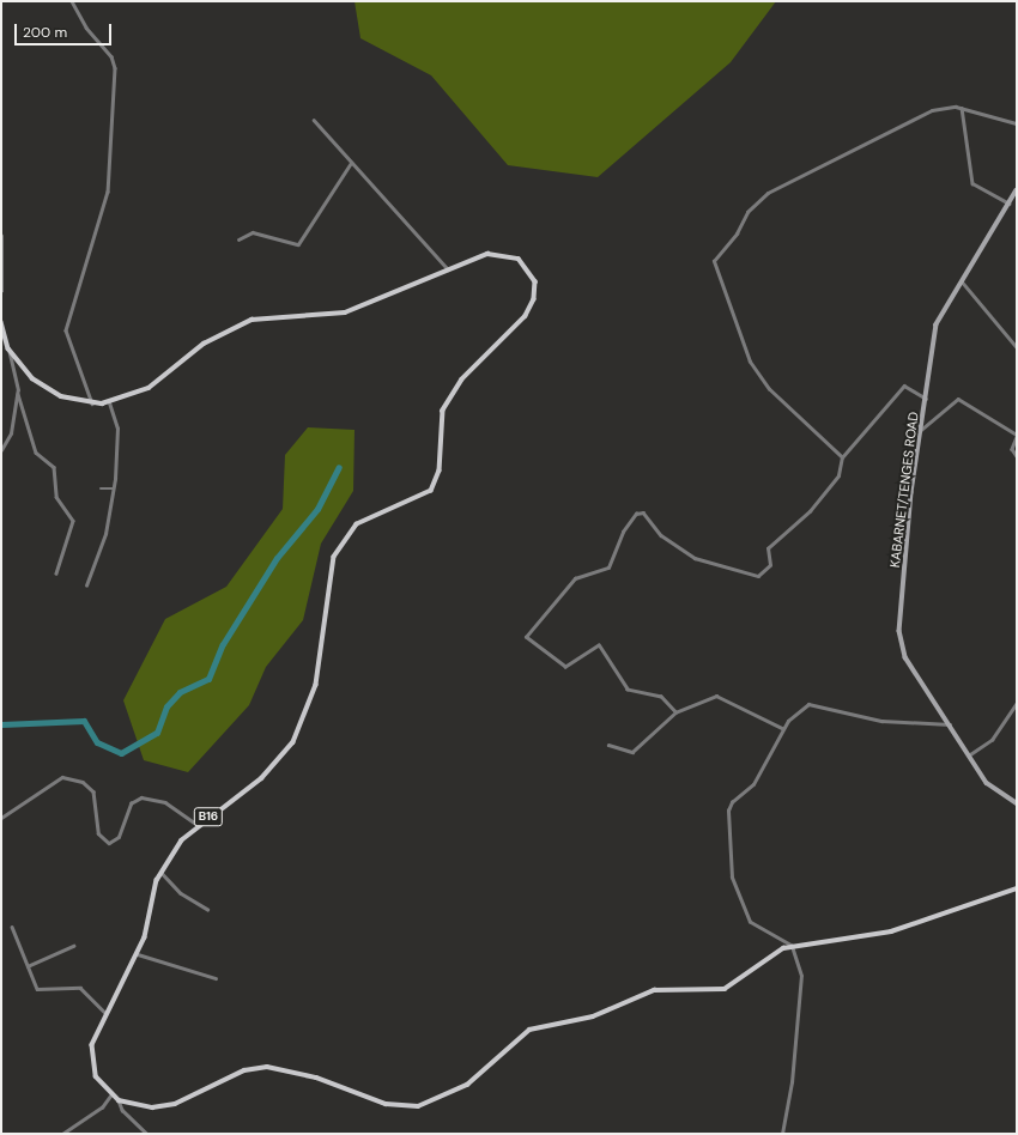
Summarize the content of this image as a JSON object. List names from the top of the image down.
{
  "streets": {
    "main road": ["B16"],
    "street": ["KABARNET/TENGES ROAD"]
  },
  "scale_bar": "200 m"
}
